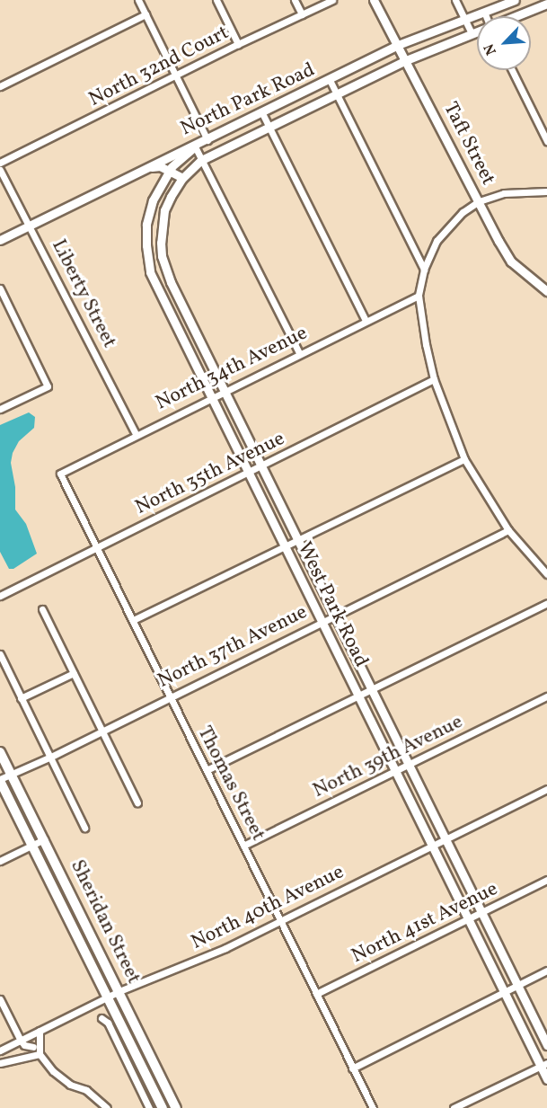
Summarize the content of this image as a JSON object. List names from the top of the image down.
{
  "streets": {
    "main road": ["Sheridan Street"],
    "street": [
      "North 32nd Court",
      "North Park Road",
      "Taft Street",
      "Liberty Street",
      "North 34th Avenue",
      "North 35th Avenue",
      "West Park Road",
      "North 37th Avenue",
      "North 39th Avenue",
      "Thomas Street",
      "North 40th Avenue",
      "North 41st Avenue"
    ]
  },
  "crossings": [
    ["North Park Road", "Taft Street"],
    ["North Park Road", "Liberty Street"],
    ["North Park Road", "West Park Road"],
    ["Liberty Street", "North 34th Avenue"],
    ["North 34th Avenue", "West Park Road"],
    ["North 34th Avenue", "Thomas Street"],
    ["North 35th Avenue", "West Park Road"],
    ["North 35th Avenue", "Thomas Street"],
    ["West Park Road", "North 37th Avenue"],
    ["West Park Road", "North 39th Avenue"],
    ["West Park Road", "North 40th Avenue"],
    ["West Park Road", "North 41st Avenue"],
    ["North 37th Avenue", "Thomas Street"],
    ["North 37th Avenue", "Sheridan Street"],
    ["North 39th Avenue", "Thomas Street"],
    ["Thomas Street", "North 40th Avenue"],
    ["Thomas Street", "North 41st Avenue"],
    ["North 40th Avenue", "Sheridan Street"]
  ],
  "north": "bottom left"
}
